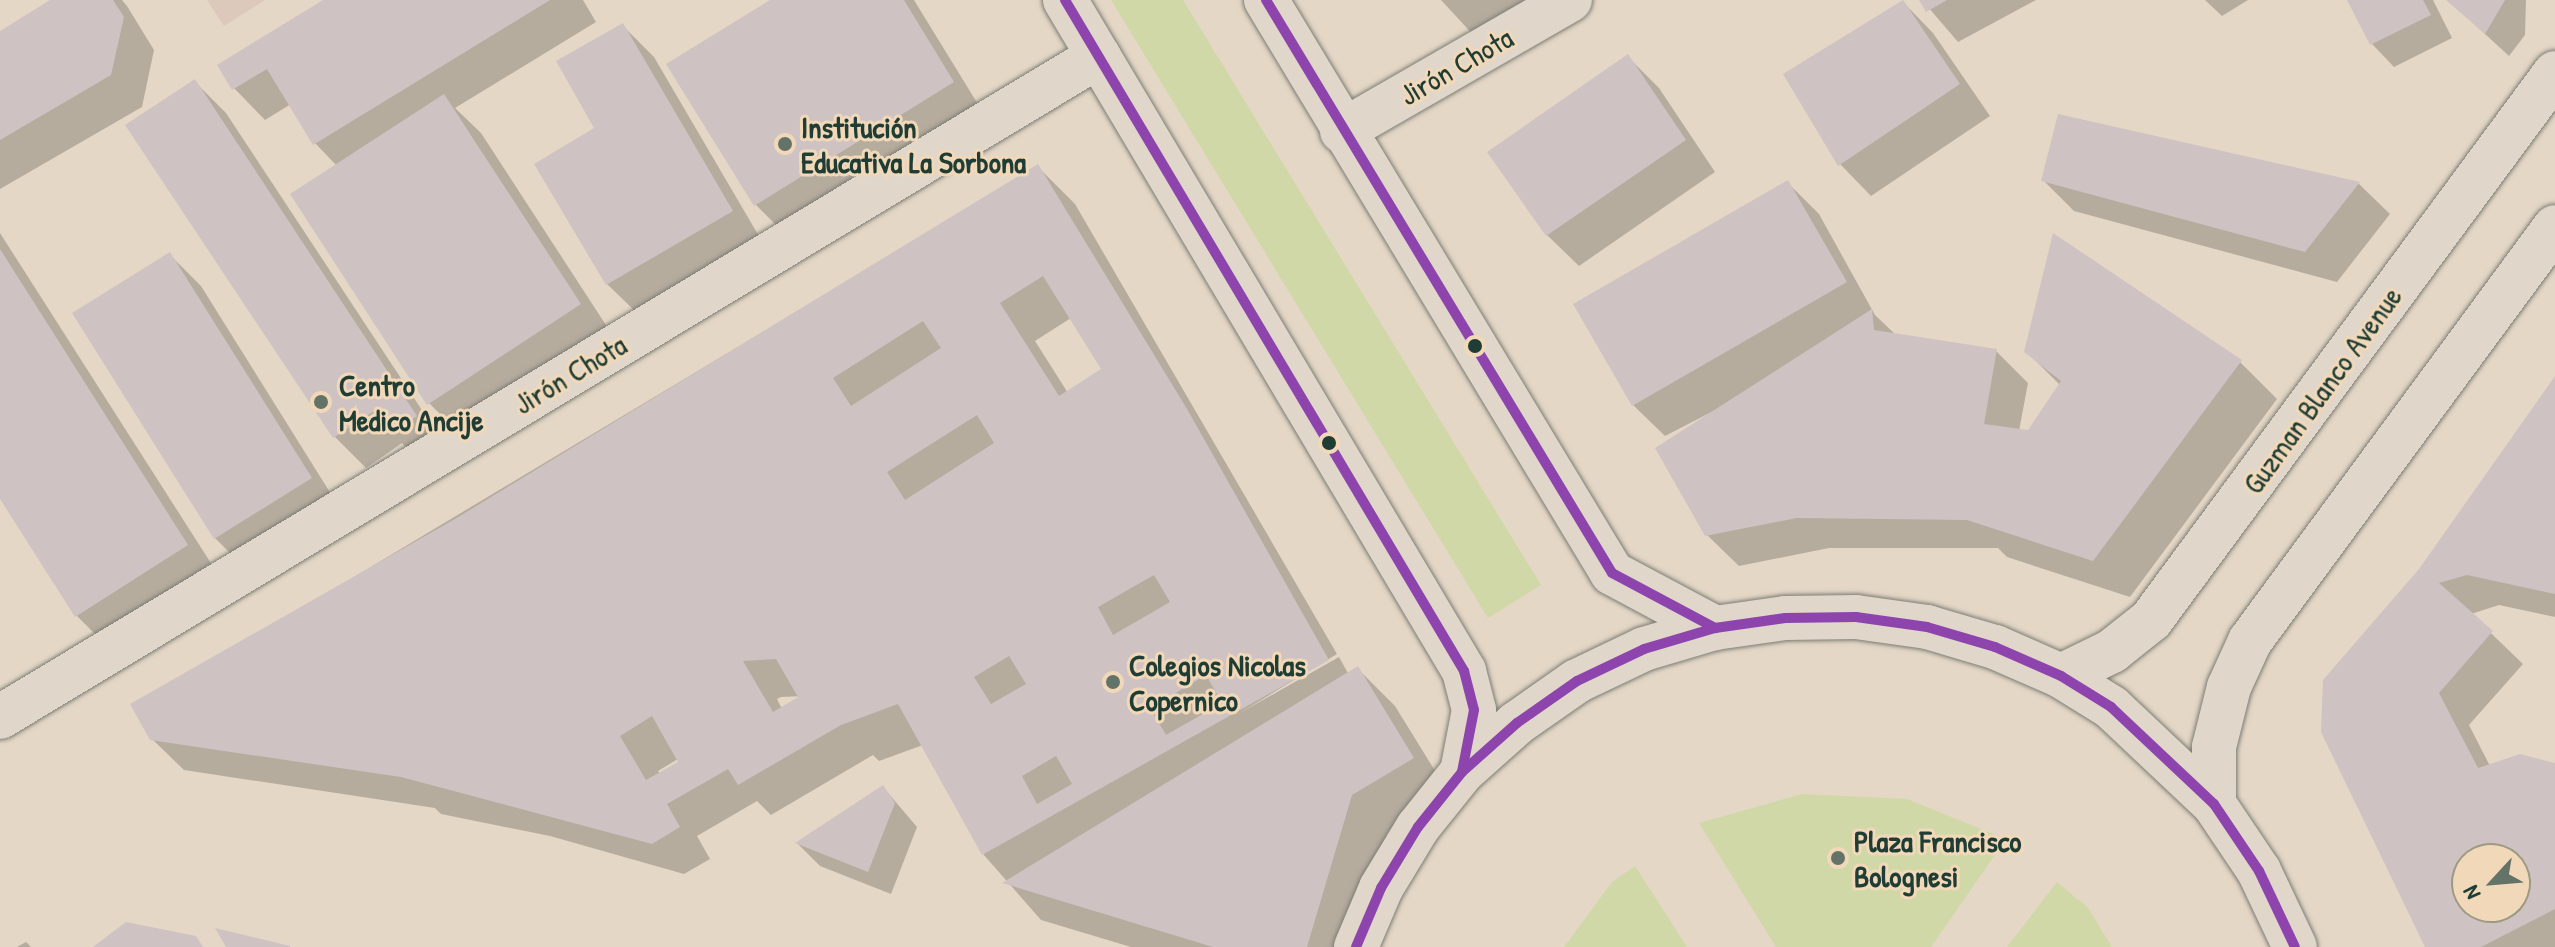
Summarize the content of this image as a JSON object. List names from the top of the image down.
{
  "streets": {
    "main road": ["Jirón Chota", "Guzman Blanco Avenue"]
  },
  "places": [
    "Institución Educativa La Sorbona",
    "Centro Medico Ancije",
    "Colegios Nicolas Copernico",
    "Plaza Francisco Bolognesi"
  ],
  "north": "bottom left"
}
